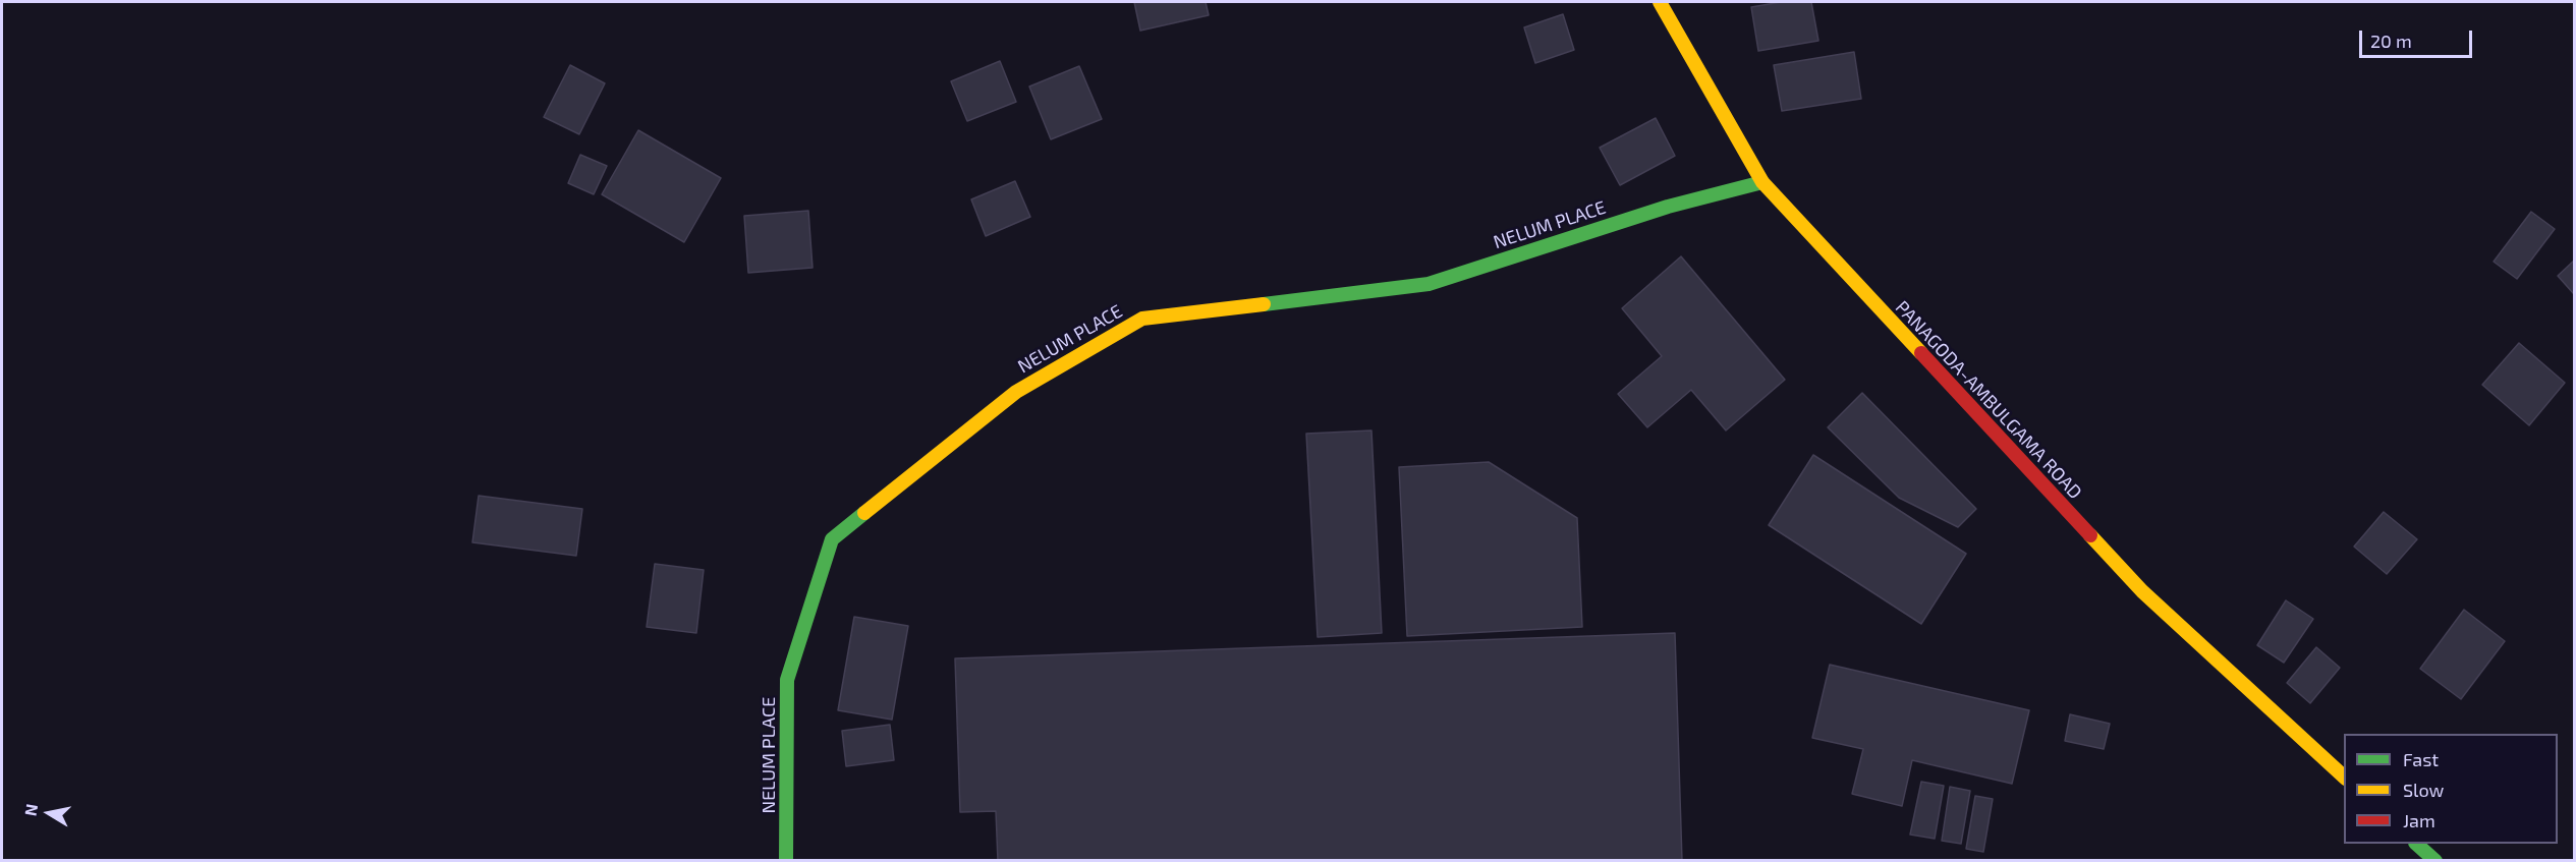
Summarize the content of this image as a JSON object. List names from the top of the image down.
{
  "streets": {
    "street": ["NELUM PLACE", "PANAGODA-AMBULGAMA ROAD"]
  },
  "crossings": [
    ["NELUM PLACE", "PANAGODA-AMBULGAMA ROAD"]
  ],
  "legend": ["Fast", "Slow", "Jam"],
  "scale_bar": "20 m",
  "north": "left"
}
